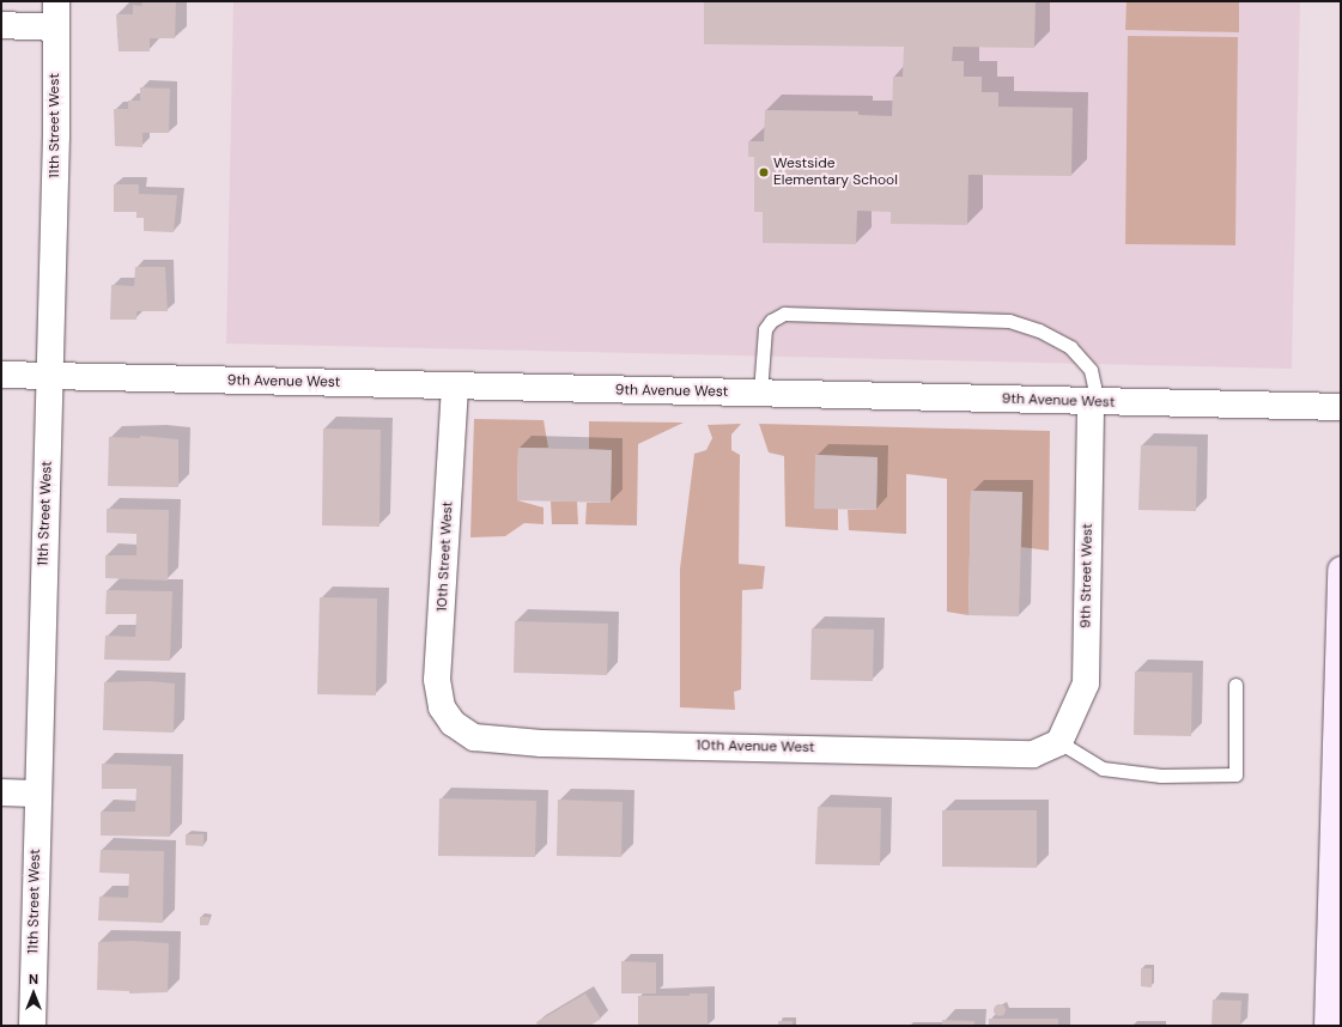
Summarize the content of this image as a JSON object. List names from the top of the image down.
{
  "streets": {
    "street": [
      "11th Street West",
      "9th Avenue West",
      "10th Street West",
      "9th Street West",
      "10th Avenue West"
    ]
  },
  "crossings": [
    ["11th Street West", "9th Avenue West"],
    ["9th Avenue West", "10th Street West"],
    ["9th Avenue West", "9th Street West"],
    ["10th Street West", "10th Avenue West"],
    ["9th Street West", "10th Avenue West"]
  ],
  "places": ["Westside Elementary School"],
  "north": "top"
}
